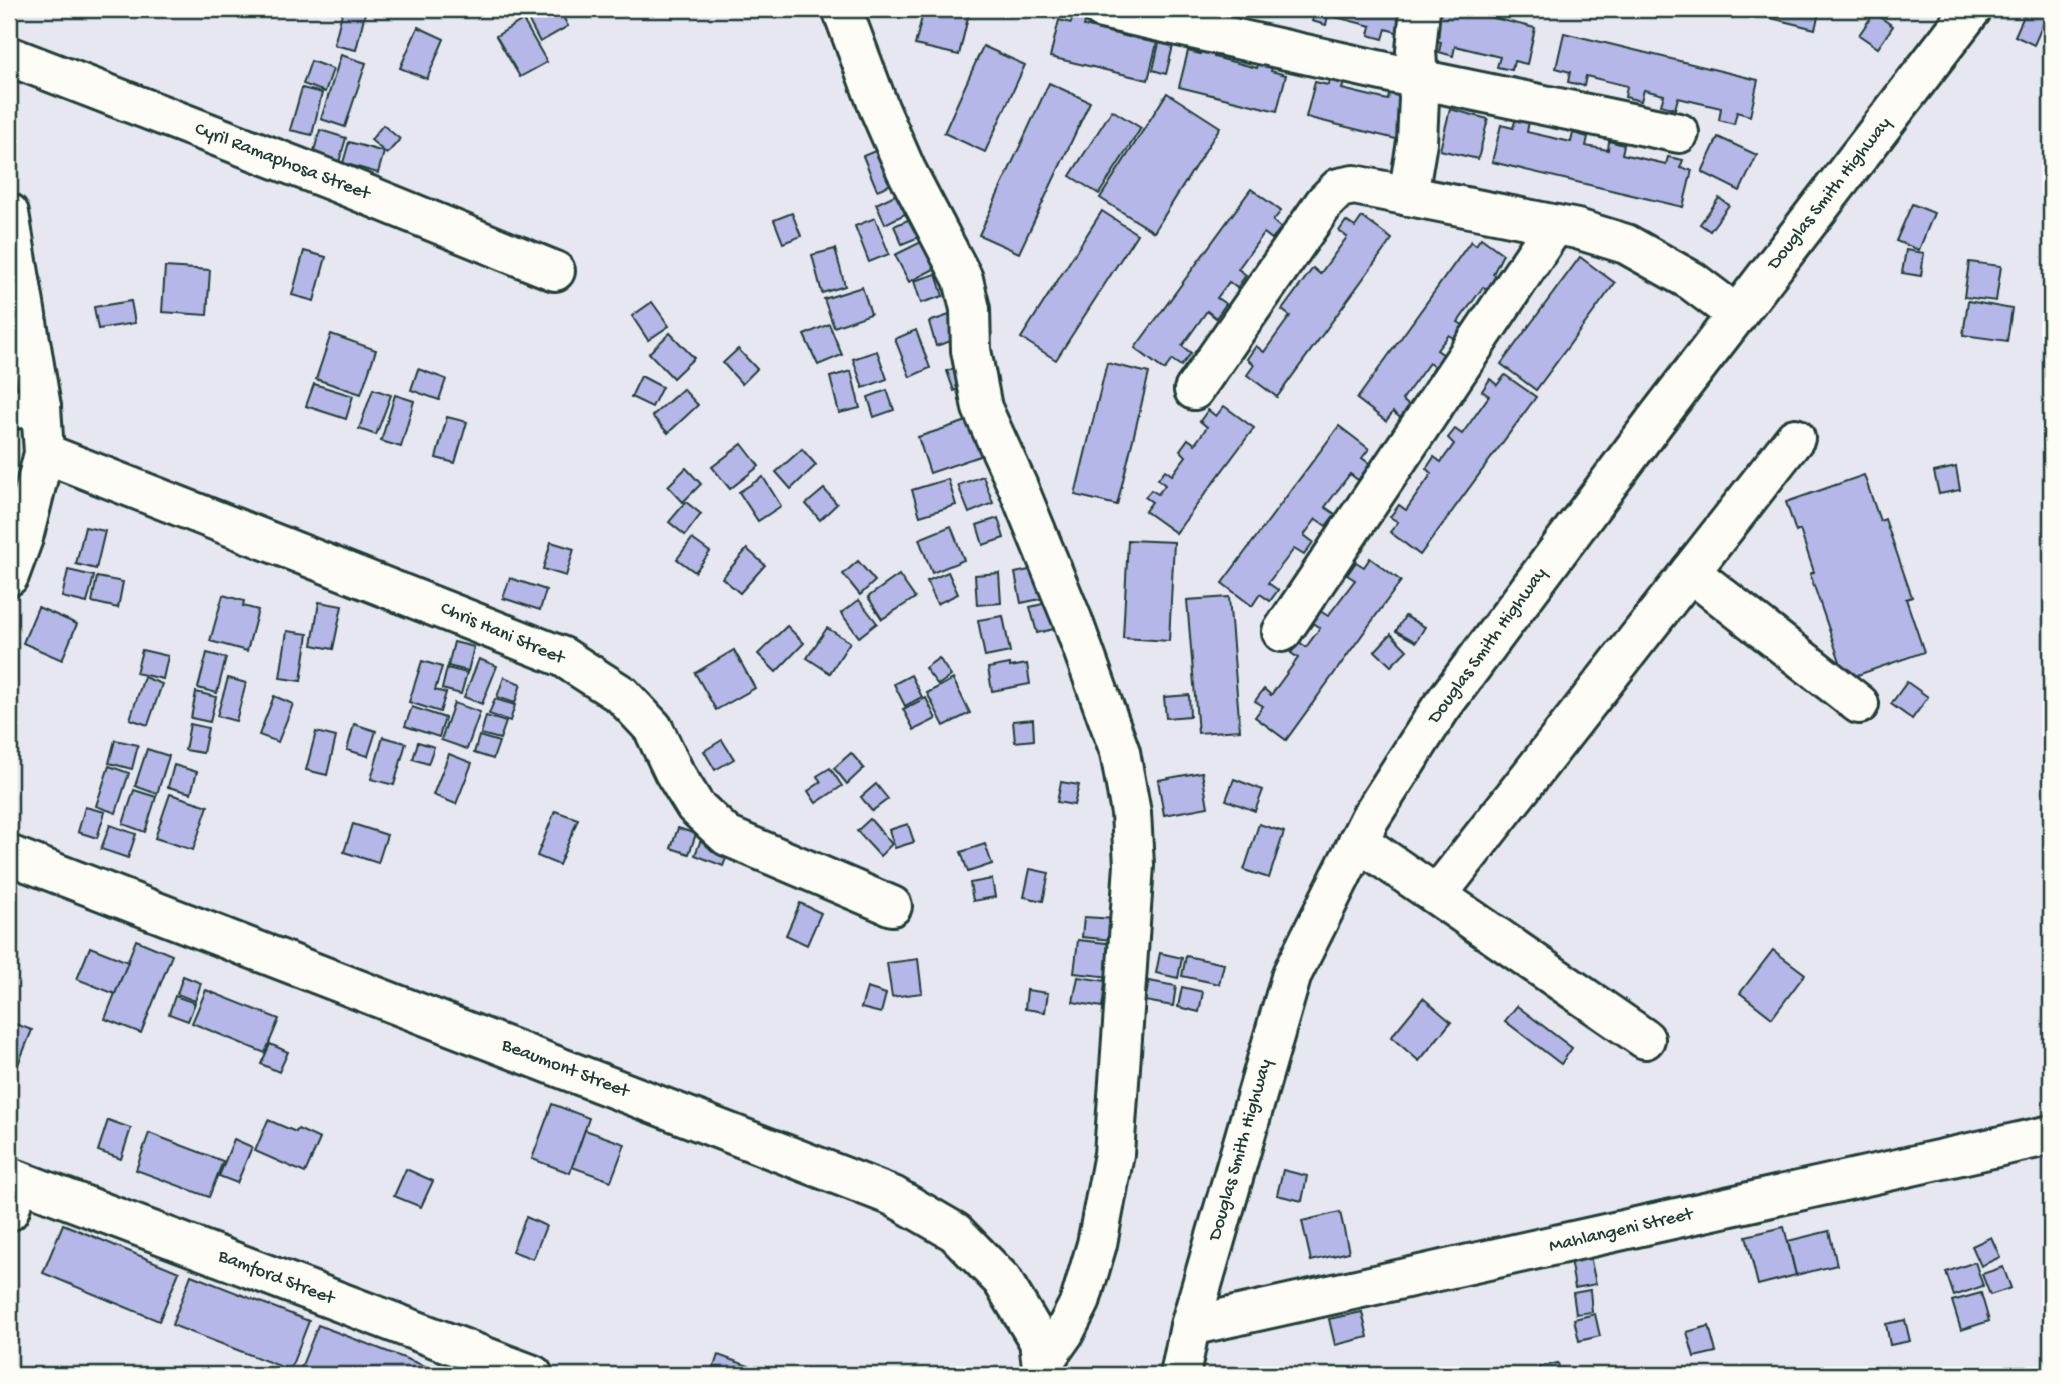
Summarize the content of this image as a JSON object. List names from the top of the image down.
{
  "streets": {
    "street": [
      "Cyril Ramaphosa Street",
      "Douglas Smith Highway",
      "Chris Hani Street",
      "Beaumont Street",
      "Mahlangeni Street",
      "Bamford Street"
    ]
  },
  "crossings": [
    ["Douglas Smith Highway", "Mahlangeni Street"]
  ]
}
